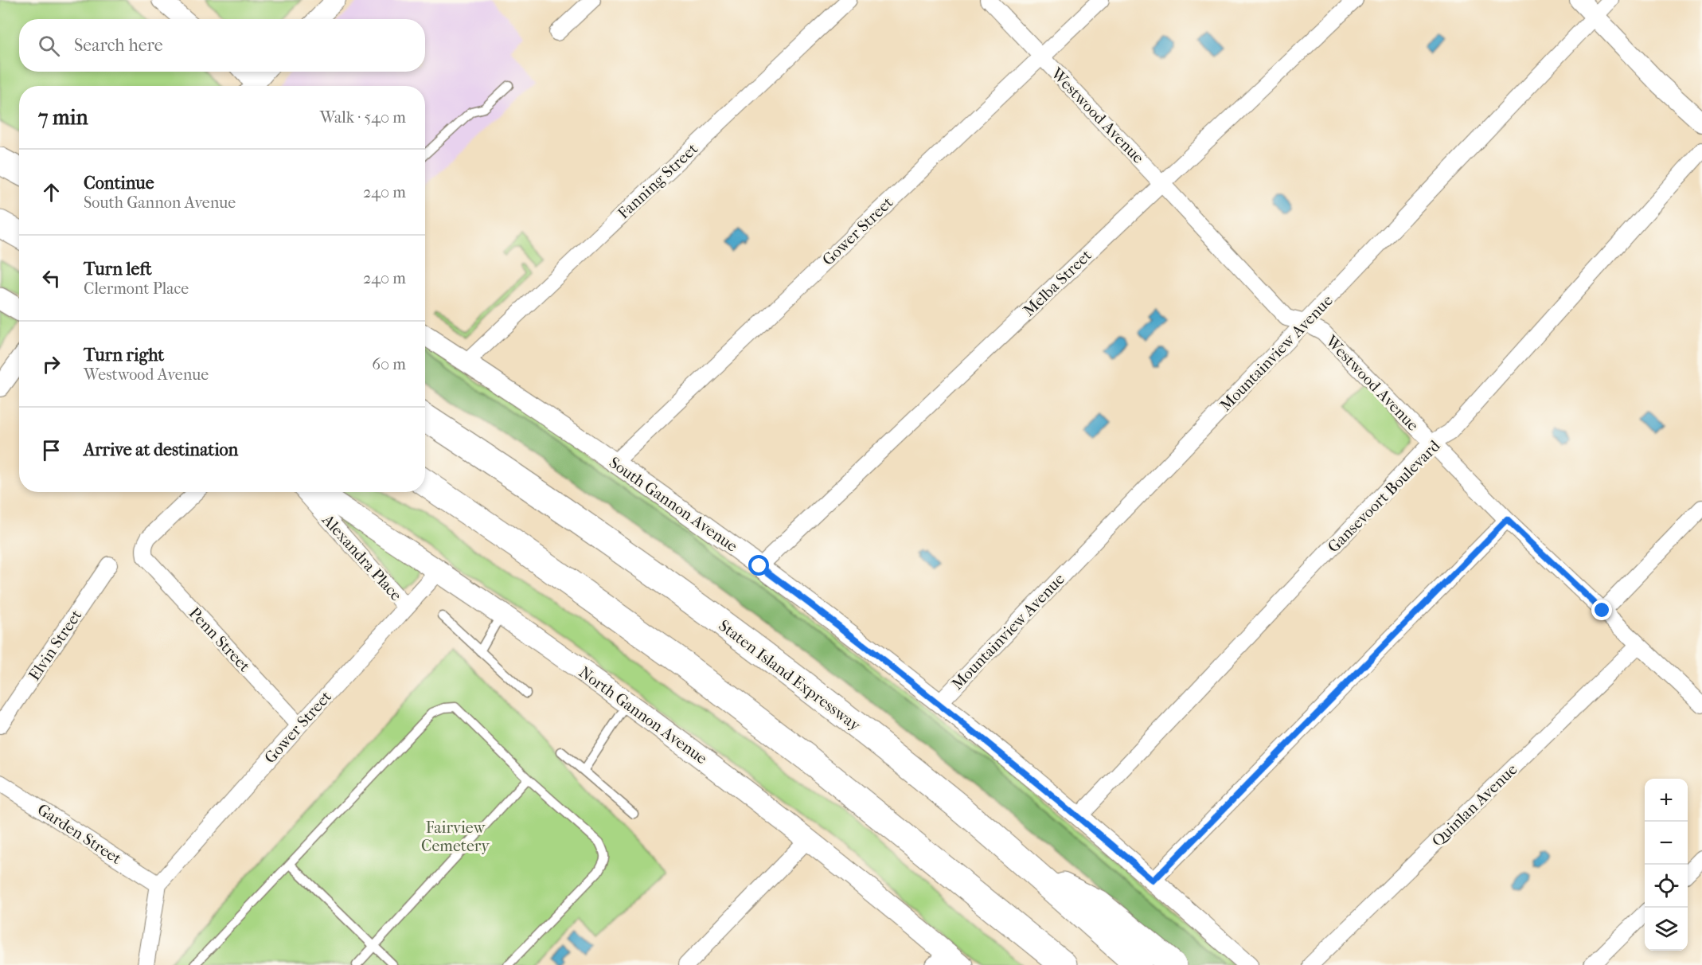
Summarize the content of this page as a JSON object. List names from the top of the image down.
{
  "streets": {
    "highway": ["Staten Island Expressway"],
    "main road": ["North Gannon Avenue"],
    "street": [
      "Westwood Avenue",
      "Fanning Street",
      "Gower Street",
      "Melba Street",
      "Mountainview Avenue",
      "Gansevoort Boulevard",
      "South Gannon Avenue",
      "Alexandra Place",
      "Penn Street",
      "Elvin Street",
      "Quinlan Avenue",
      "Garden Street"
    ]
  },
  "crossings": [
    ["Westwood Avenue", "Gower Street"],
    ["Westwood Avenue", "Melba Street"],
    ["Westwood Avenue", "Mountainview Avenue"],
    ["Westwood Avenue", "Gansevoort Boulevard"],
    ["Westwood Avenue", "Quinlan Avenue"],
    ["Fanning Street", "South Gannon Avenue"],
    ["Gower Street", "South Gannon Avenue"],
    ["Gower Street", "Alexandra Place"],
    ["Gower Street", "Penn Street"],
    ["Gower Street", "North Gannon Avenue"],
    ["Gower Street", "Garden Street"],
    ["Melba Street", "South Gannon Avenue"],
    ["Mountainview Avenue", "South Gannon Avenue"],
    ["Gansevoort Boulevard", "South Gannon Avenue"]
  ],
  "parks": ["Fairview Cemetery"],
  "page": {
    "search": "Search here",
    "heading": ["7 min", "Walk · 540 m"],
    "list": [
      ["Continue", "South Gannon Avenue", "240 m"],
      ["Turn left", "Clermont Place", "240 m"],
      ["Turn right", "Westwood Avenue", "60 m"],
      "Arrive at destination"
    ],
    "map_buttons": ["+", "−"]
  }
}
